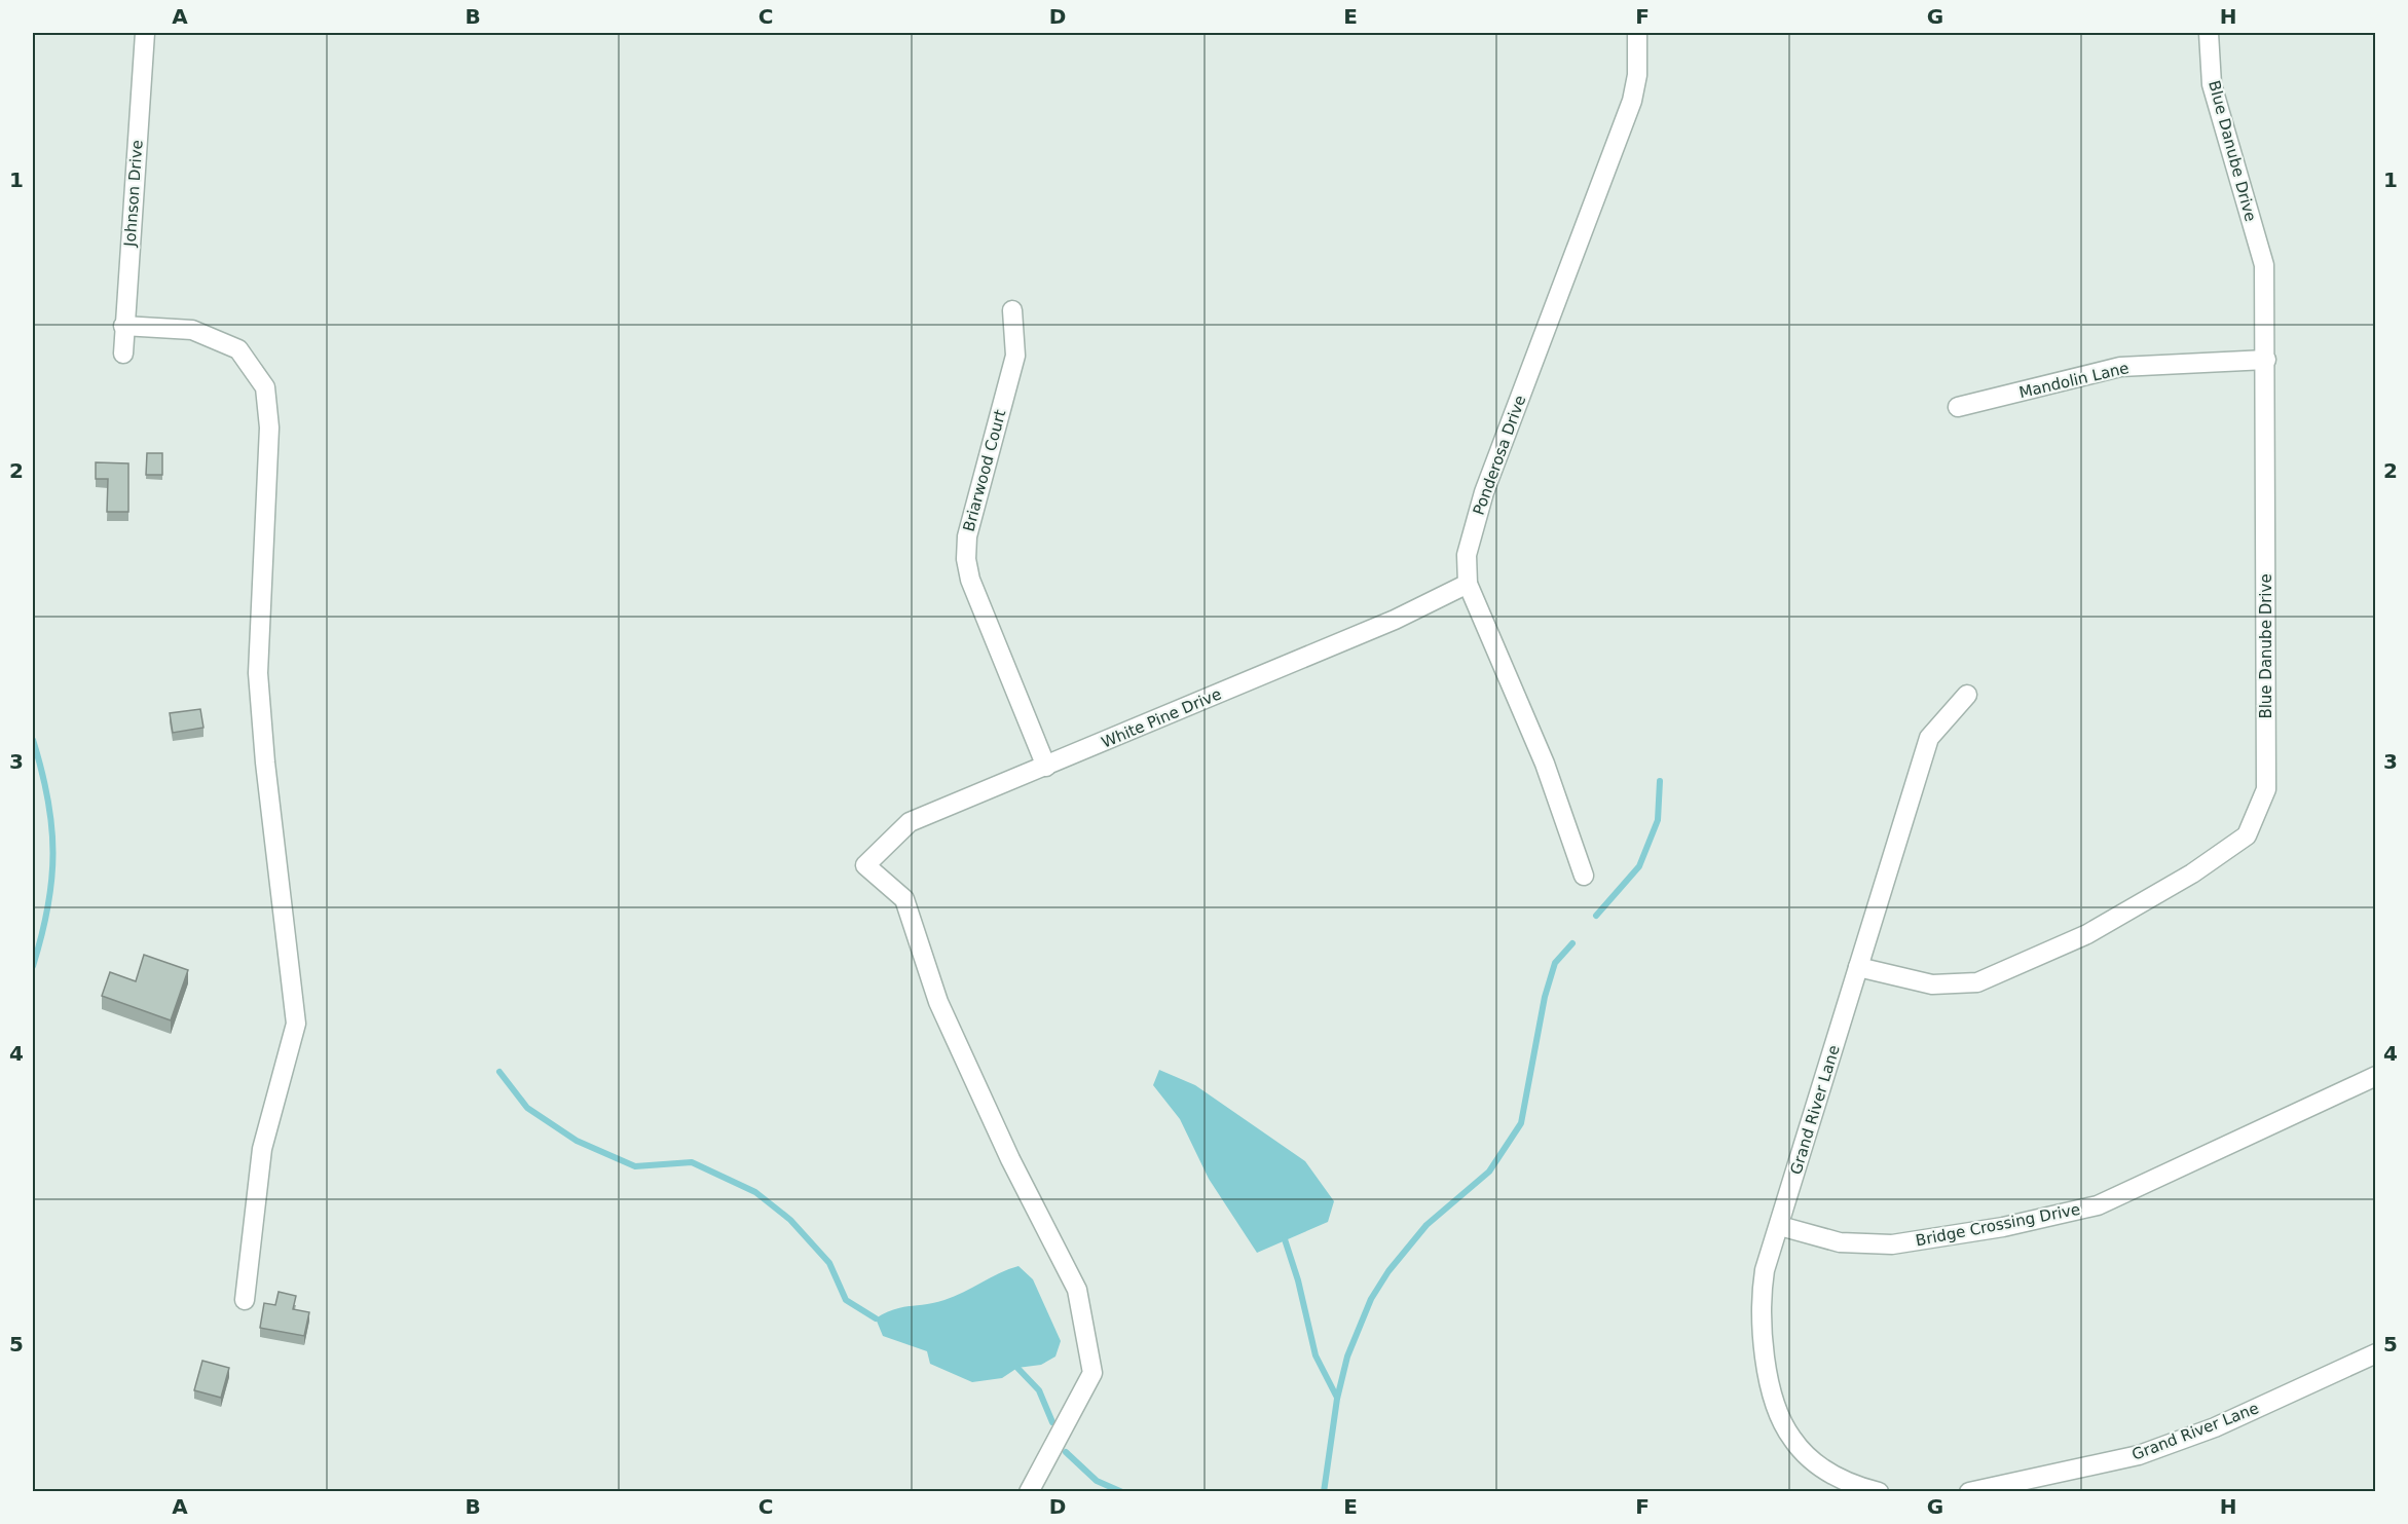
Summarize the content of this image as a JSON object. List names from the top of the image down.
{
  "streets": {
    "street": [
      "Blue Danube Drive",
      "Johnson Drive",
      "Mandolin Lane",
      "Ponderosa Drive",
      "Briarwood Court",
      "White Pine Drive",
      "Grand River Lane",
      "Bridge Crossing Drive"
    ]
  },
  "crossings": [
    ["Blue Danube Drive", "Mandolin Lane"],
    ["Blue Danube Drive", "Grand River Lane"],
    ["Ponderosa Drive", "White Pine Drive"],
    ["Briarwood Court", "White Pine Drive"],
    ["Grand River Lane", "Bridge Crossing Drive"]
  ],
  "grid": {
    "columns": [
      "A",
      "B",
      "C",
      "D",
      "E",
      "F",
      "G",
      "H"
    ],
    "rows": [
      "1",
      "2",
      "3",
      "4",
      "5"
    ]
  }
}
